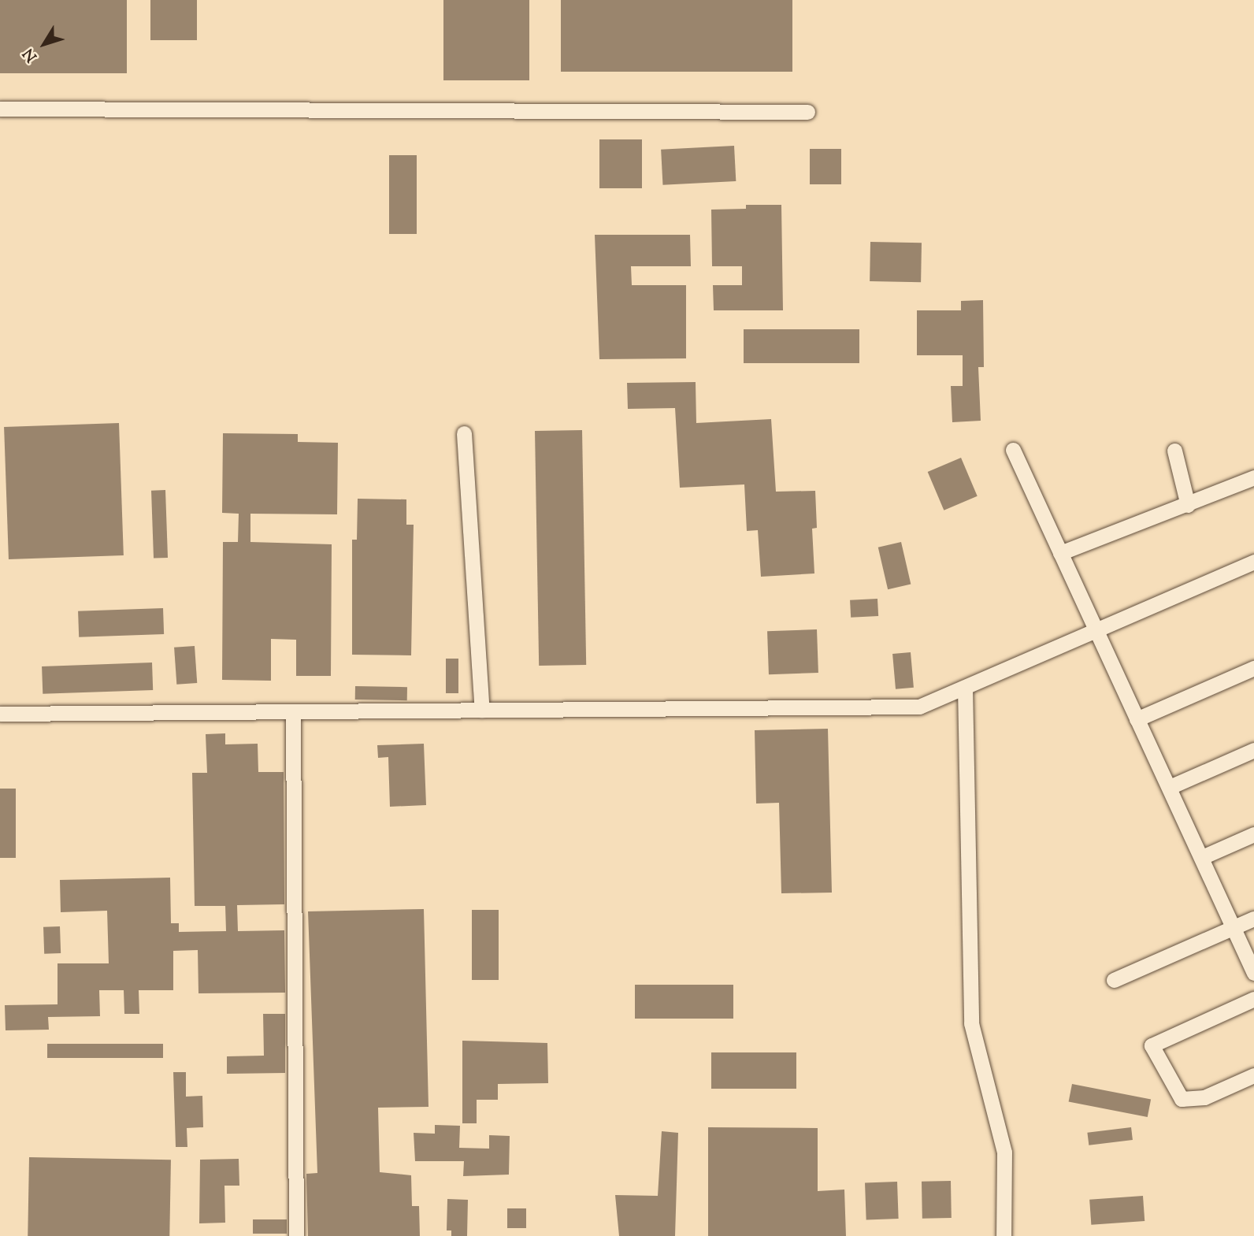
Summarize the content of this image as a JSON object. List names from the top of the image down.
{
  "north": "bottom left"
}
